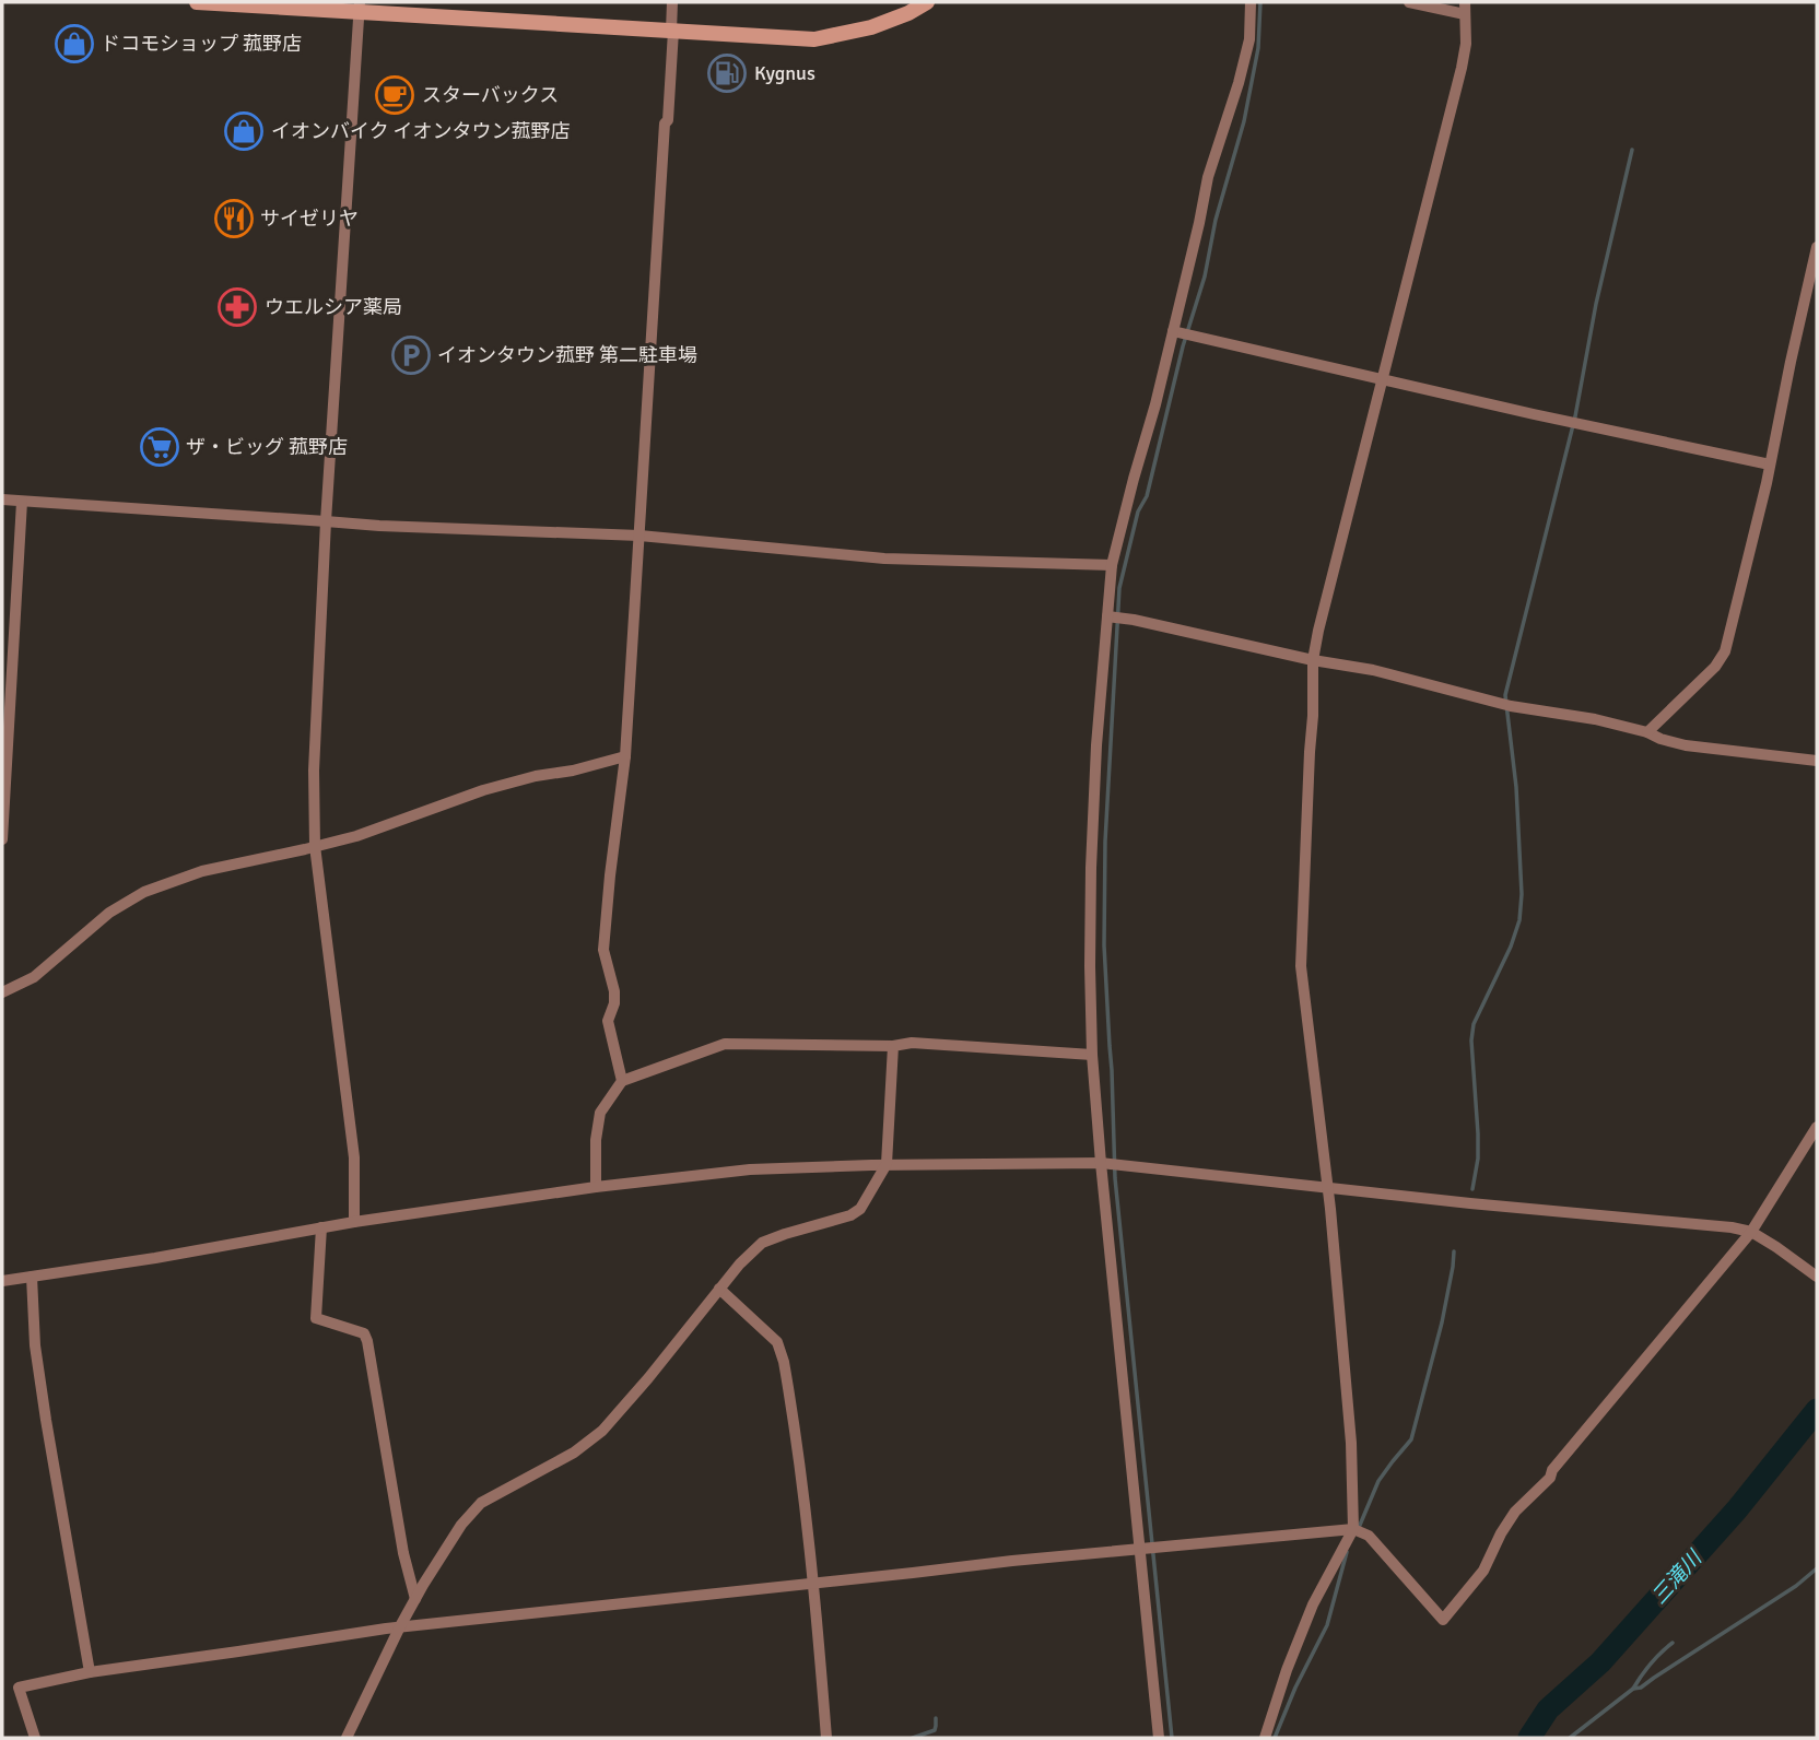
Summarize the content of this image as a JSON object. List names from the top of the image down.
{
  "water": ["三滝川"],
  "places": {
    "shop": ["ドコモショップ 菰野店", "イオンバイク イオンタウン菰野店"],
    "fuel station": ["Kygnus"],
    "cafe": ["スターバックス"],
    "restaurant": ["サイゼリヤ"],
    "pharmacy": ["ウエルシア薬局"],
    "parking": ["イオンタウン菰野 第二駐車場"],
    "supermarket": ["ザ・ビッグ 菰野店"]
  }
}
